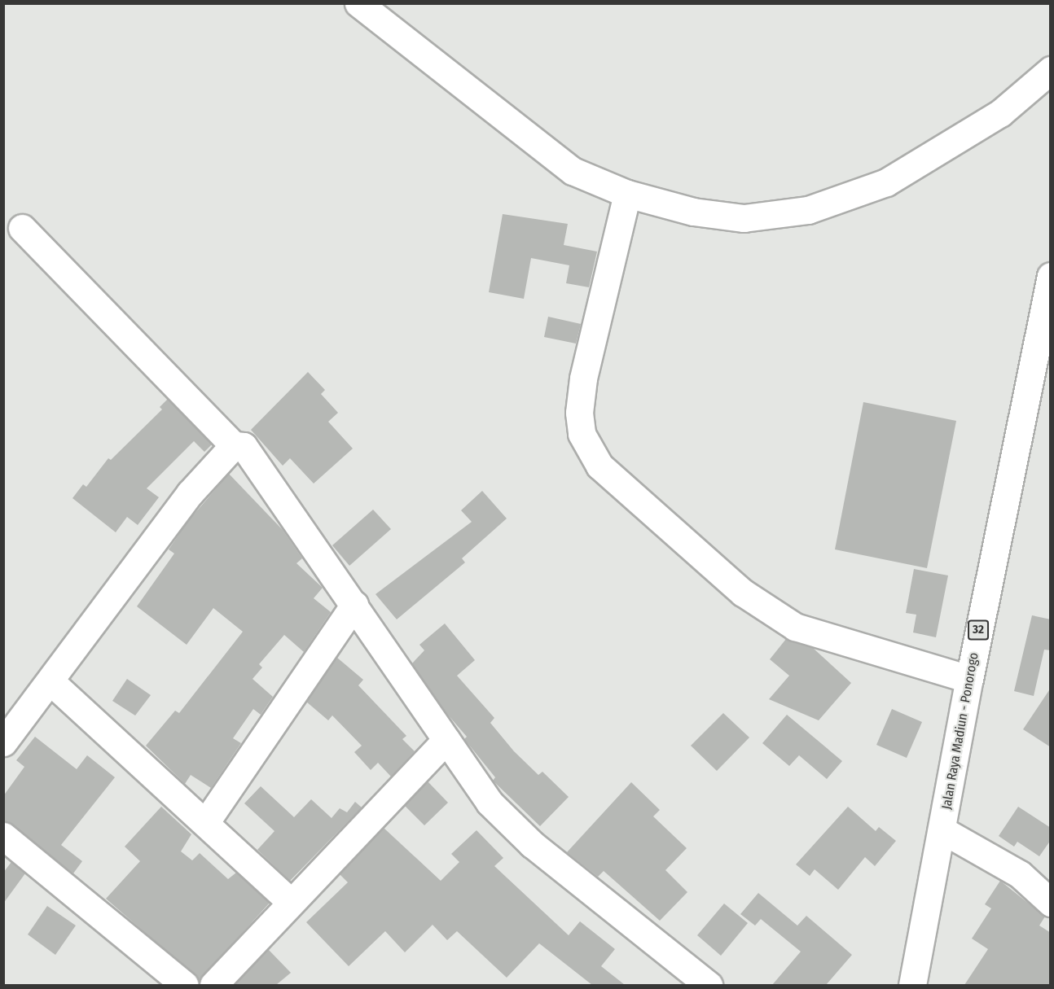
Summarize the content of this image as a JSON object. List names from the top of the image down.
{
  "streets": {
    "main road": ["32", "Jalan Raya Madiun - Ponorogo"]
  }
}
